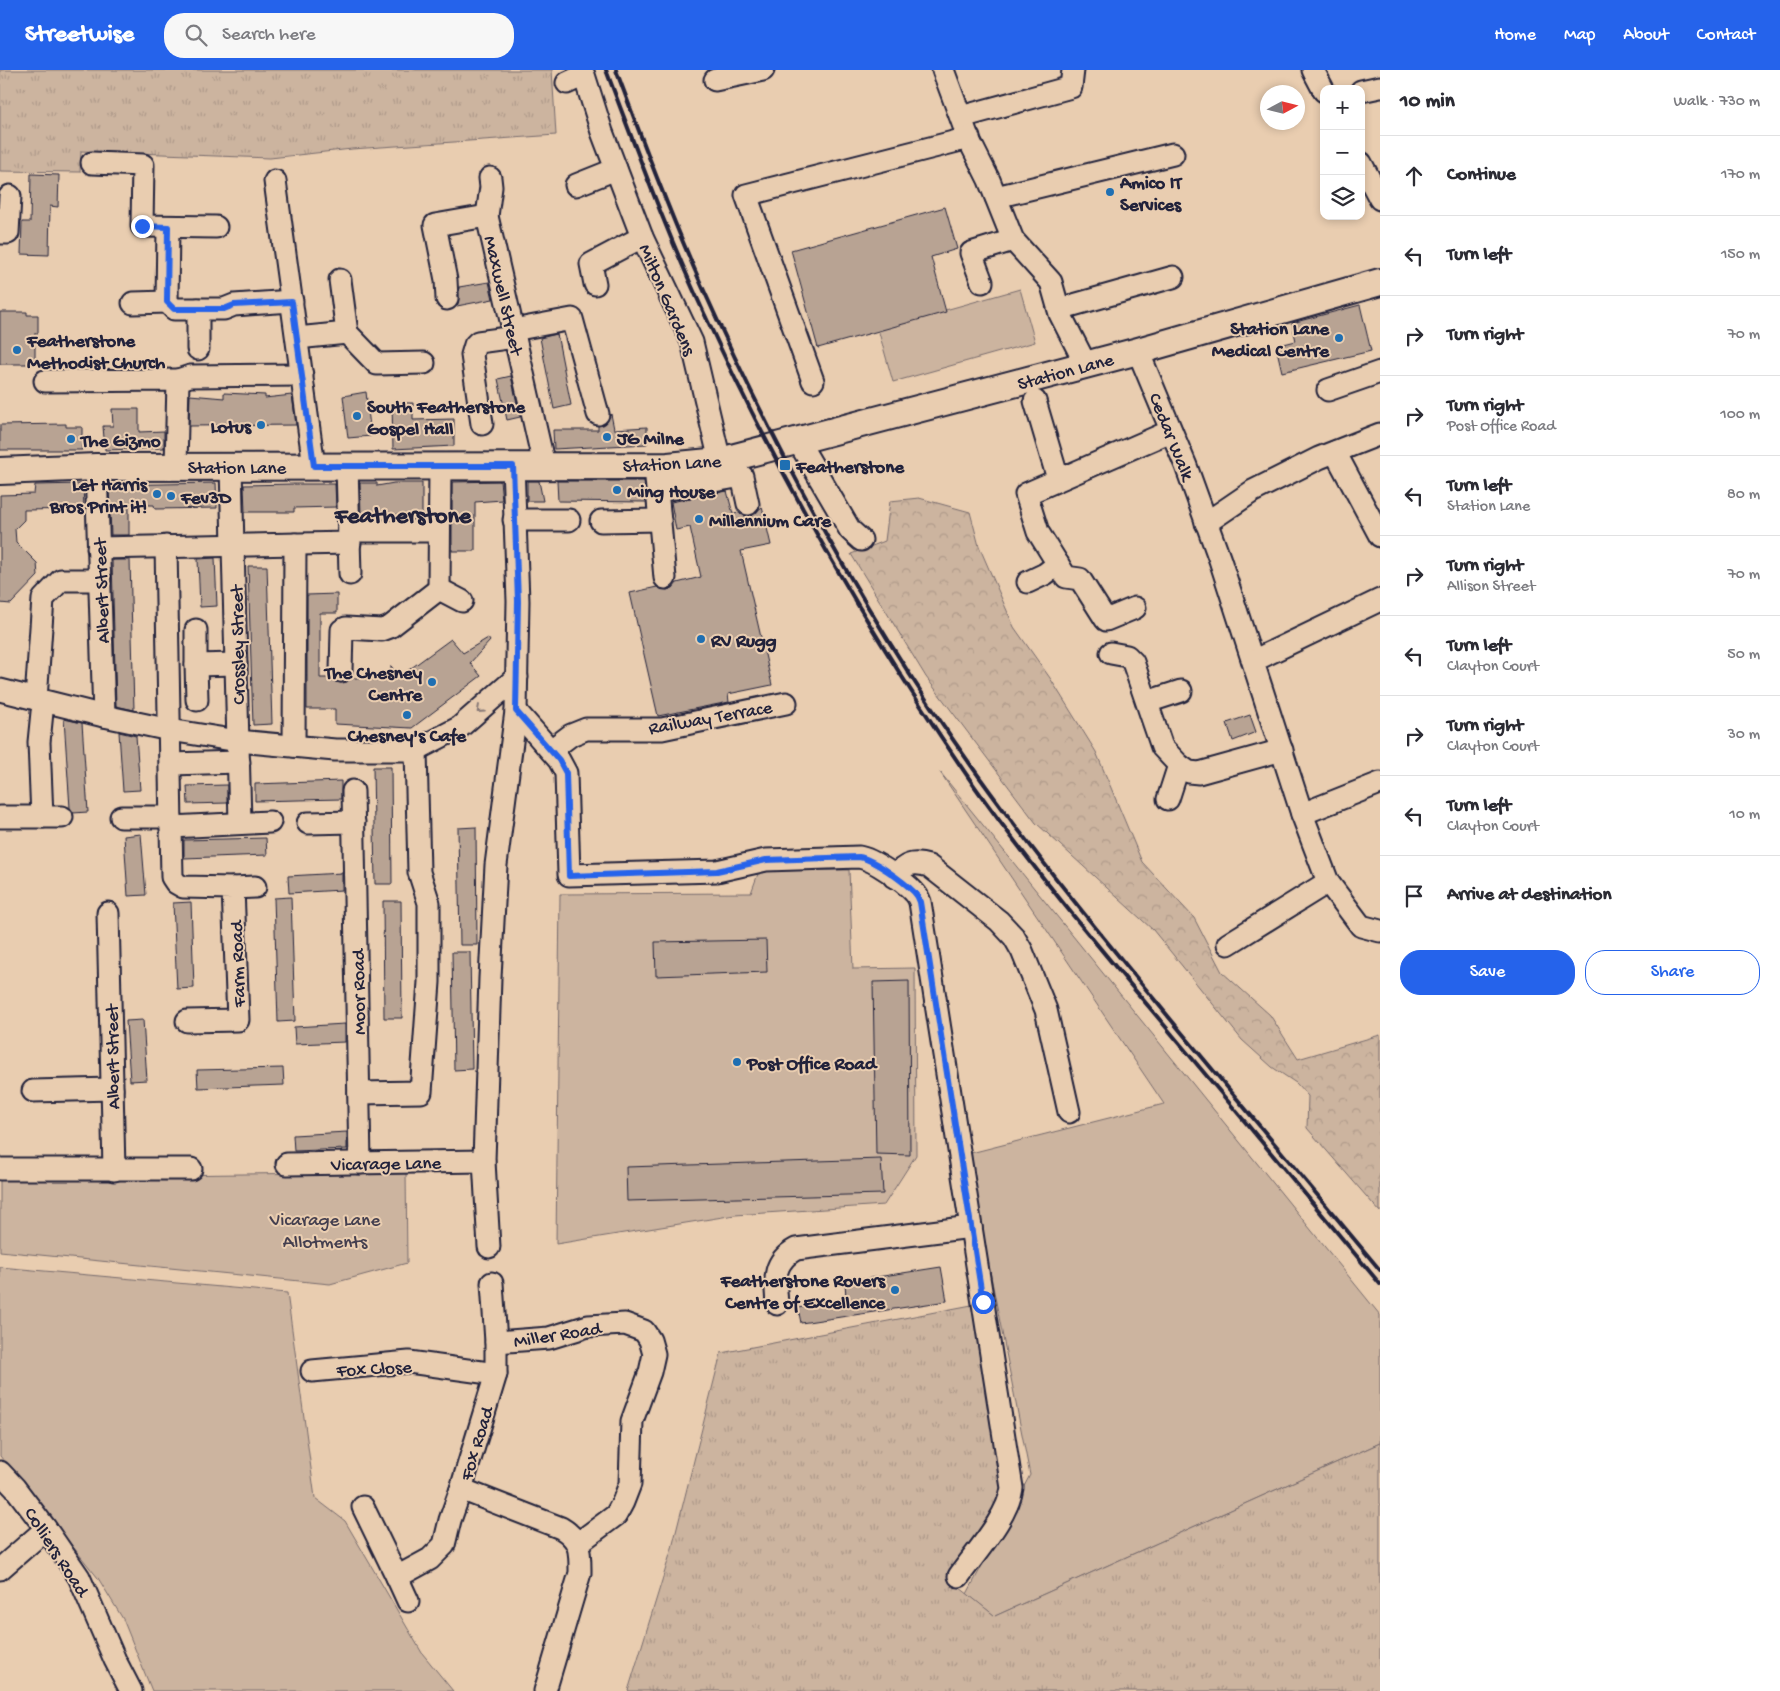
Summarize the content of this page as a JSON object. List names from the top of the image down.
{
  "streets": {
    "main road": ["Station Lane"],
    "street": [
      "Maxwell Street",
      "Milton Gardens",
      "Cedar Walk",
      "Albert Street",
      "Crossley Street",
      "Railway Terrace",
      "Farm Road",
      "Moor Road",
      "Vicarage Lane",
      "Miller Road",
      "Fox Close",
      "Fox Road",
      "Colliers Road"
    ]
  },
  "crossings": [
    ["Maxwell Street", "Station Lane"],
    ["Milton Gardens", "Station Lane"],
    ["Station Lane", "Cedar Walk"],
    ["Station Lane", "Albert Street"],
    ["Station Lane", "Crossley Street"],
    ["Moor Road", "Vicarage Lane"],
    ["Miller Road", "Fox Road"],
    ["Fox Close", "Fox Road"]
  ],
  "districts": ["Featherstone"],
  "parks": ["Vicarage Lane Allotments"],
  "places": {
    "other": [
      "Amico IT Services",
      "Station Lane Medical Centre",
      "Featherstone Methodist Church",
      "South Featherstone Gospel Hall",
      "Lotus",
      "JG Milne",
      "The Gizmo",
      "Ming House",
      "Let Harris Bros Print it!",
      "Fev3D",
      "Millennium Care",
      "RV Rugg",
      "The Chesney Centre",
      "Chesney's Cafe",
      "Post Office Road",
      "Featherstone Rovers Centre of Excellence"
    ],
    "transit": ["Featherstone"]
  },
  "north": "right",
  "page": {
    "header": "Streetwise",
    "search": "Search here",
    "nav": [
      "Home",
      "Map",
      "About",
      "Contact"
    ],
    "heading": ["10 min", "Walk · 730 m"],
    "map_buttons": ["+", "−"],
    "list": [
      ["Continue", "170 m"],
      ["Turn left", "150 m"],
      ["Turn right", "70 m"],
      ["Turn right", "Post Office Road", "100 m"],
      ["Turn left", "Station Lane", "80 m"],
      ["Turn right", "Allison Street", "70 m"],
      ["Turn left", "Clayton Court", "50 m"],
      ["Turn right", "Clayton Court", "30 m"],
      ["Turn left", "Clayton Court", "10 m"],
      "Arrive at destination"
    ],
    "buttons": ["Save", "Share"]
  }
}
